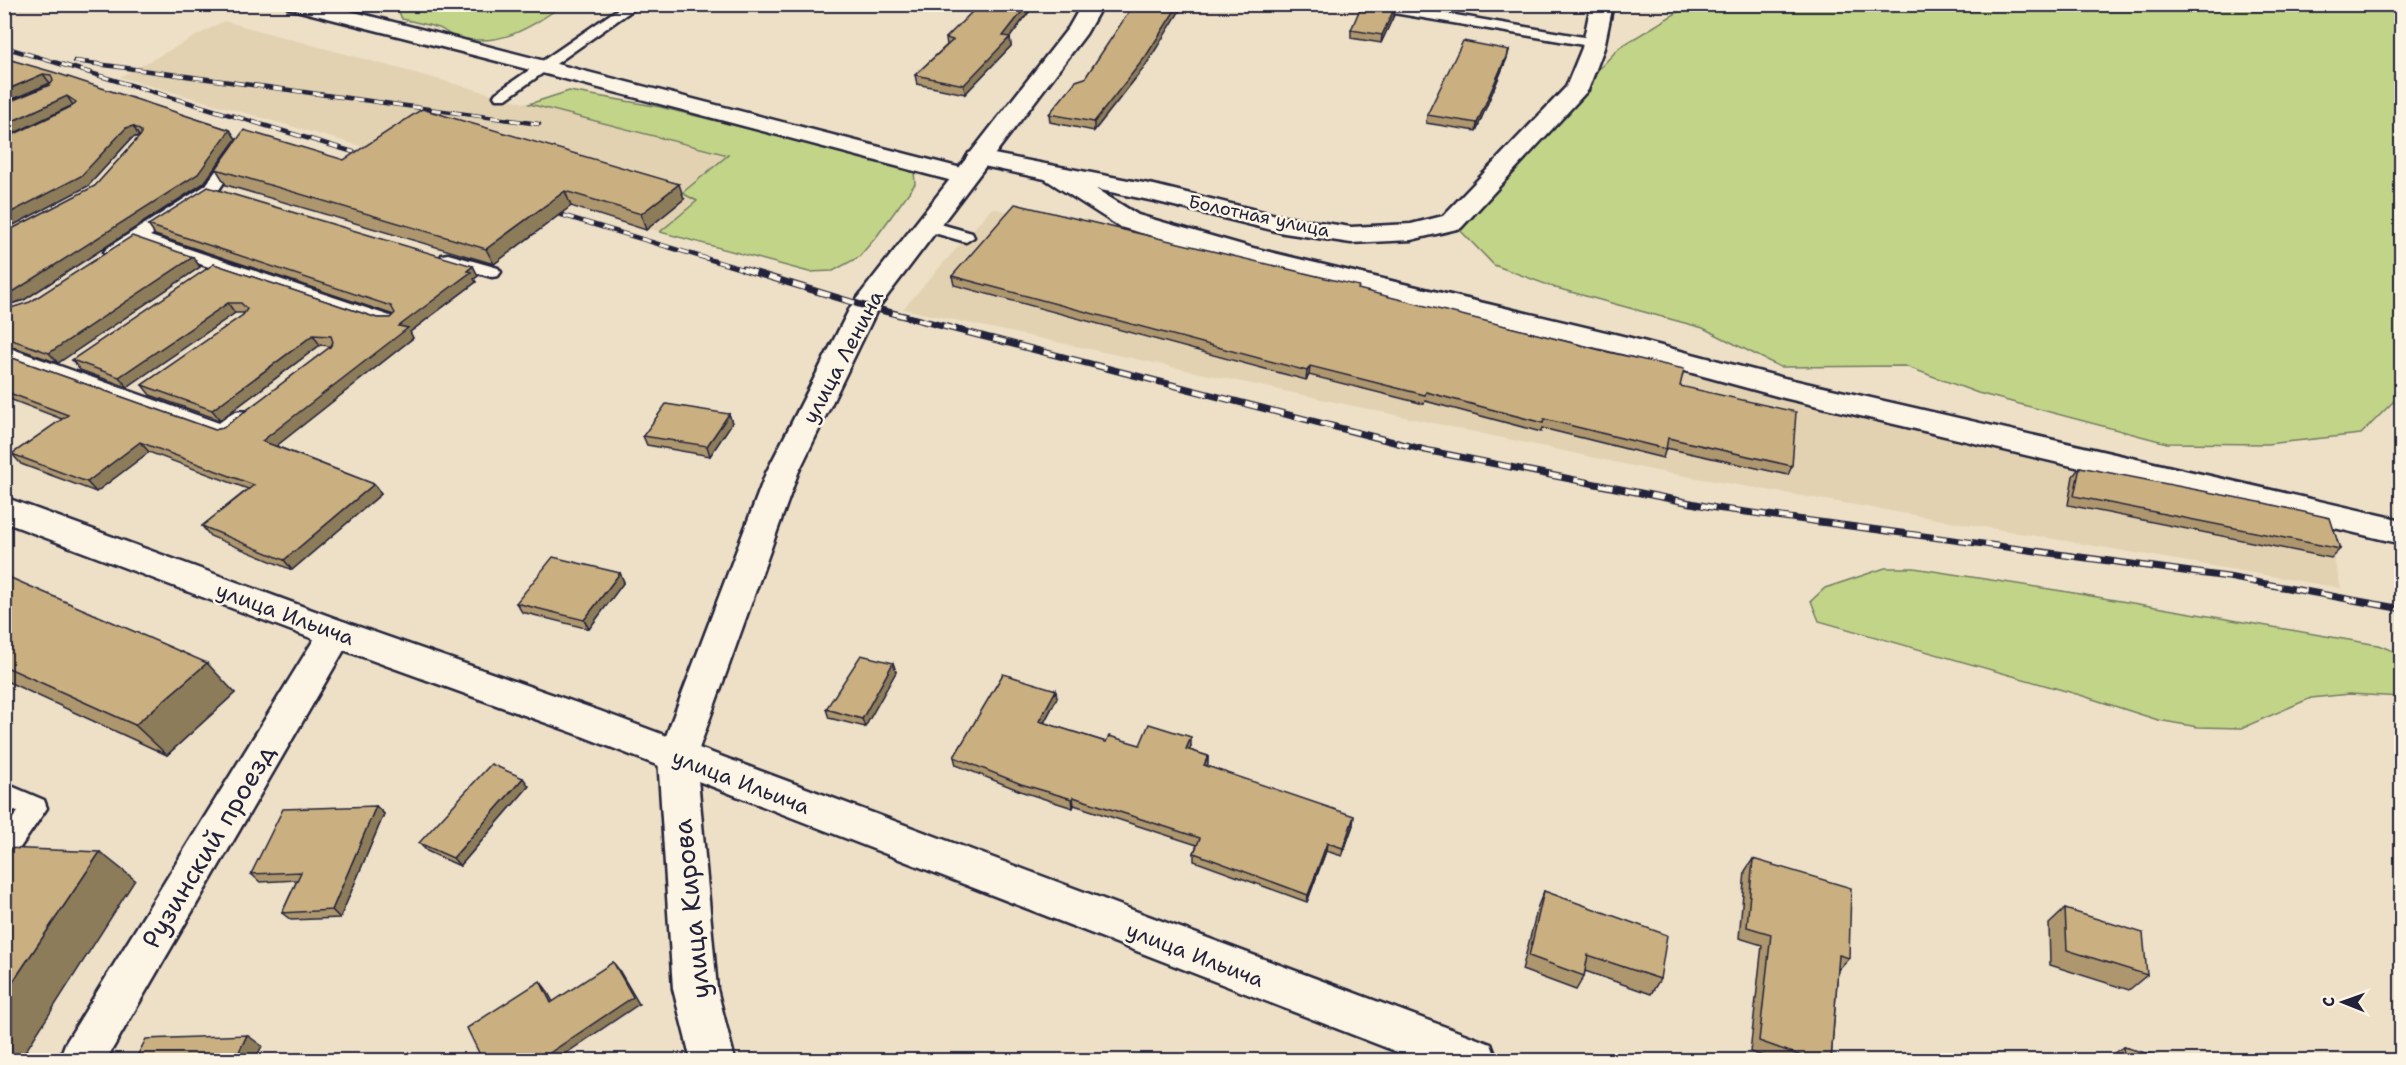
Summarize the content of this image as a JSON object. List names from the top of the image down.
{
  "streets": {
    "street": [
      "Болотная улица",
      "улица Ленина",
      "улица Ильича",
      "Рузинский проезд",
      "улица Кирова"
    ]
  },
  "crossings": [
    ["Болотная улица", "улица Ленина"],
    ["улица Ленина", "улица Ильича"],
    ["улица Ленина", "улица Кирова"],
    ["улица Ильича", "Рузинский проезд"],
    ["улица Ильича", "улица Кирова"]
  ],
  "north": "left"
}
